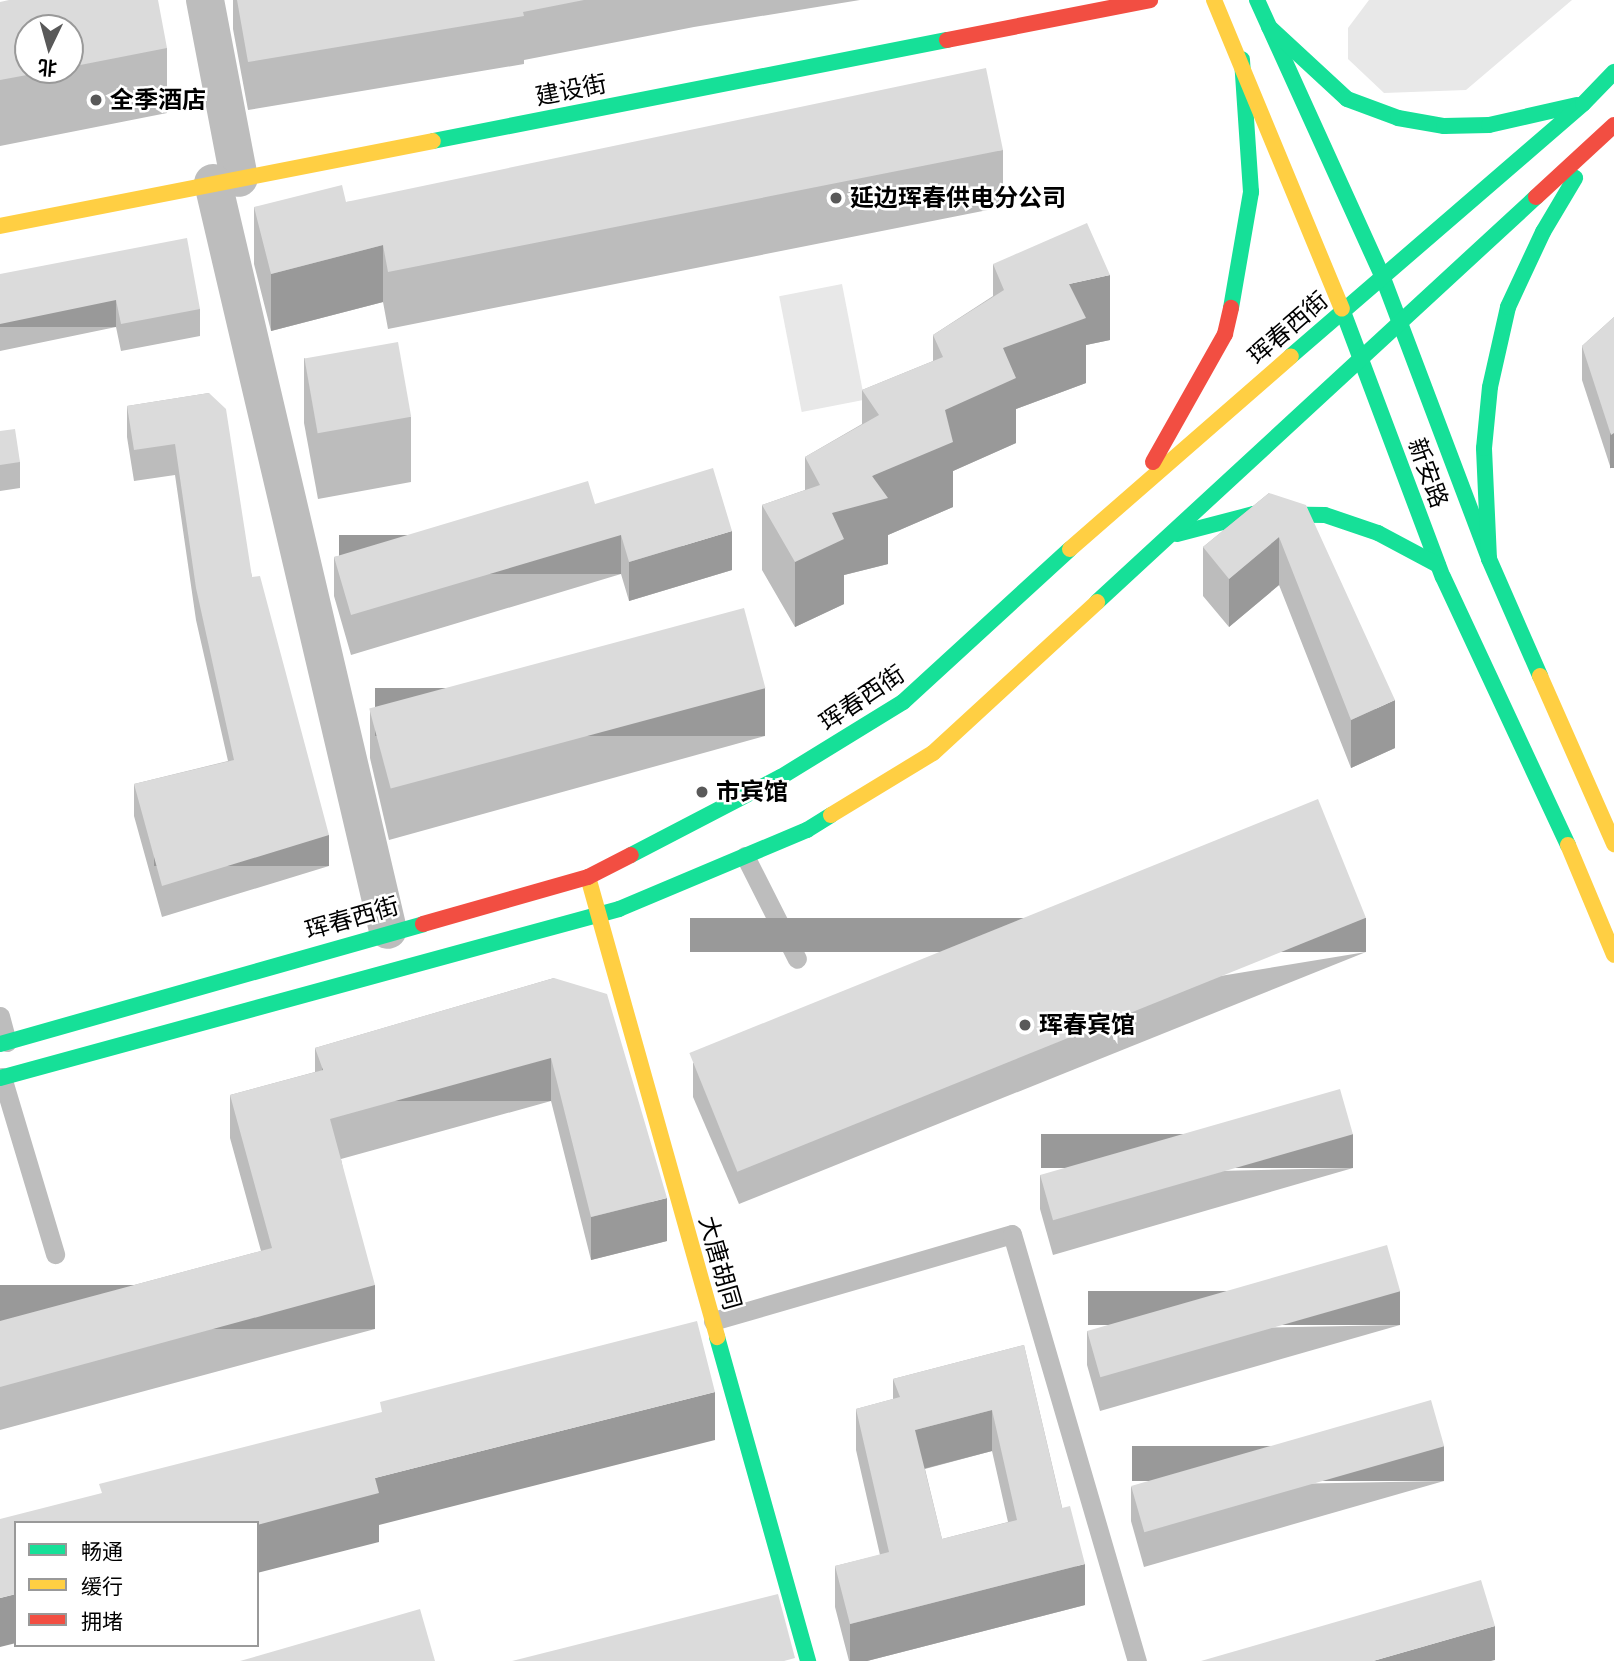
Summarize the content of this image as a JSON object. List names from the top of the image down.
{
  "streets": {
    "main road": [
      "建设街",
      "珲春西街",
      "新安路",
      "大唐胡同"
    ]
  },
  "crossings": [
    ["珲春西街", "新安路"],
    ["珲春西街", "大唐胡同"]
  ],
  "places": [
    "全季酒店",
    "延边珲春供电分公司",
    "市宾馆",
    "珲春宾馆"
  ],
  "legend": ["畅通", "缓行", "拥堵"],
  "north": "bottom"
}
